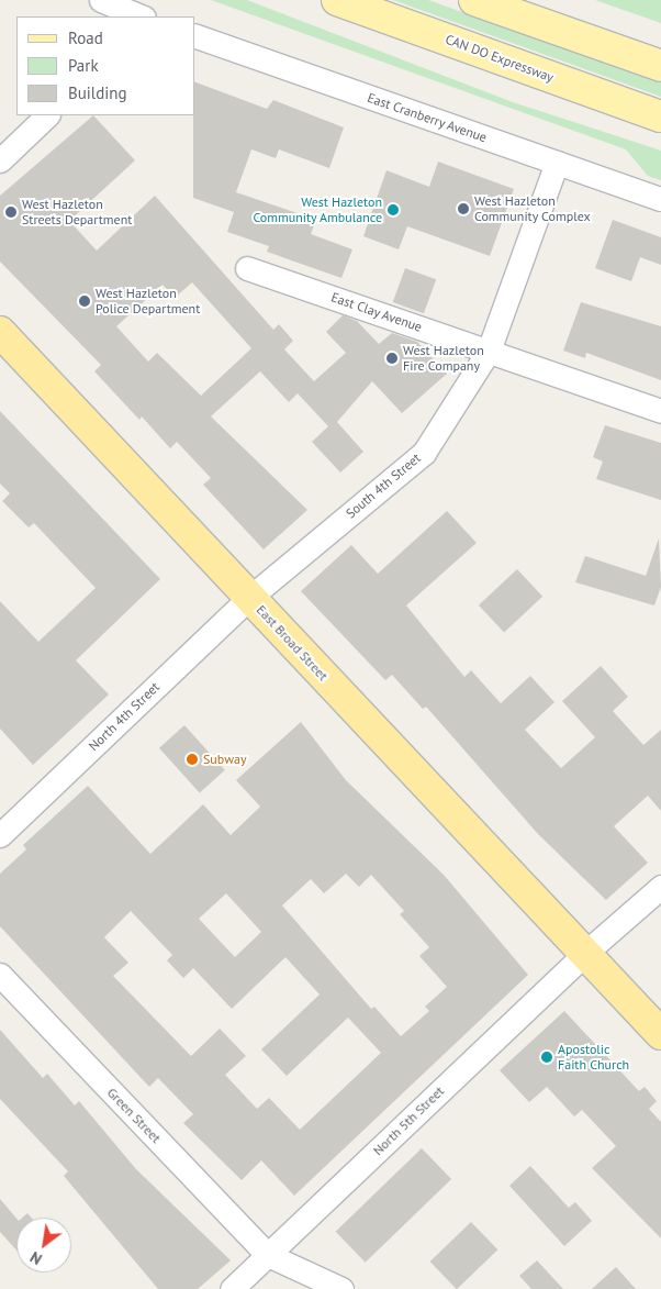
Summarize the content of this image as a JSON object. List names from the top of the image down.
{
  "streets": {
    "highway": ["East Broad Street"],
    "main road": ["CAN DO Expressway"],
    "street": [
      "East Cranberry Avenue",
      "East Clay Avenue",
      "South 4th Street",
      "North 4th Street",
      "Green Street",
      "North 5th Street"
    ]
  },
  "crossings": [
    ["East Cranberry Avenue", "South 4th Street"],
    ["East Clay Avenue", "South 4th Street"],
    ["South 4th Street", "East Broad Street"],
    ["South 4th Street", "North 4th Street"],
    ["East Broad Street", "North 4th Street"],
    ["East Broad Street", "North 5th Street"],
    ["Green Street", "North 5th Street"]
  ],
  "places": [
    "West Hazleton Community Complex",
    "West Hazleton Community Ambulance",
    "West Hazleton Streets Department",
    "West Hazleton Police Department",
    "West Hazleton Fire Company",
    "Subway",
    "Apostolic Faith Church"
  ],
  "legend": ["Road", "Park", "Building"],
  "north": "bottom left"
}
